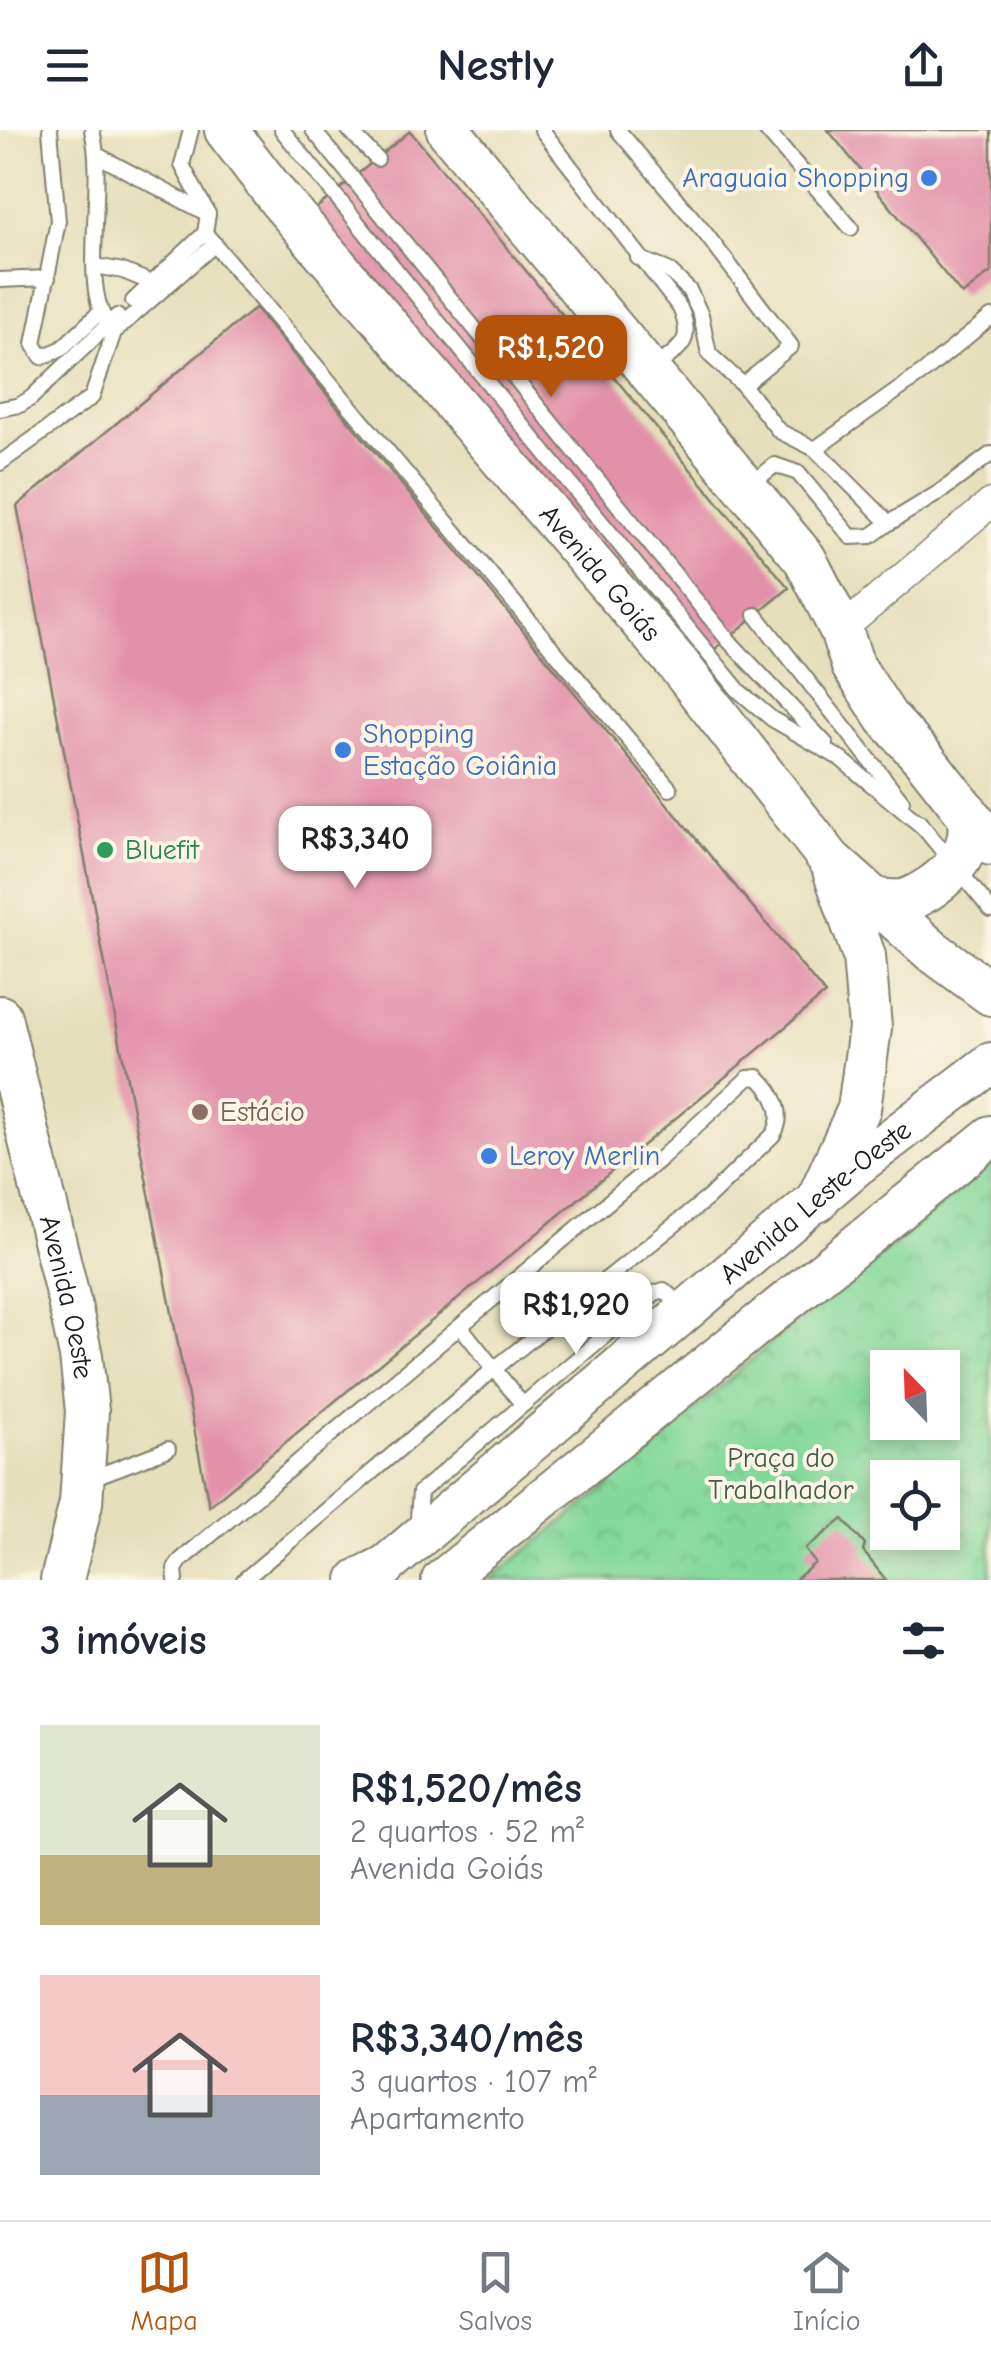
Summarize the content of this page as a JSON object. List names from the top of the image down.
{
  "streets": {
    "main road": ["Avenida Goiás", "Avenida Leste-Oeste", "Avenida Oeste"]
  },
  "parks": ["Praça do Trabalhador"],
  "places": [
    "Araguaia Shopping",
    "Shopping Estação Goiânia",
    "Bluefit",
    "Estácio",
    "Leroy Merlin"
  ],
  "north": "top left",
  "page": {
    "header": "Nestly",
    "price": ["R$1,520", "R$3,340", "R$1,920"],
    "heading": "3 imóveis",
    "list": [
      {
        "name": "R$1,520/mês",
        "note": "2 quartos · 52 m² · Avenida Goiás"
      },
      {
        "name": "R$3,340/mês",
        "note": "3 quartos · 107 m² · Apartamento"
      }
    ],
    "tabs": ["Mapa", "Salvos", "Início"]
  }
}
